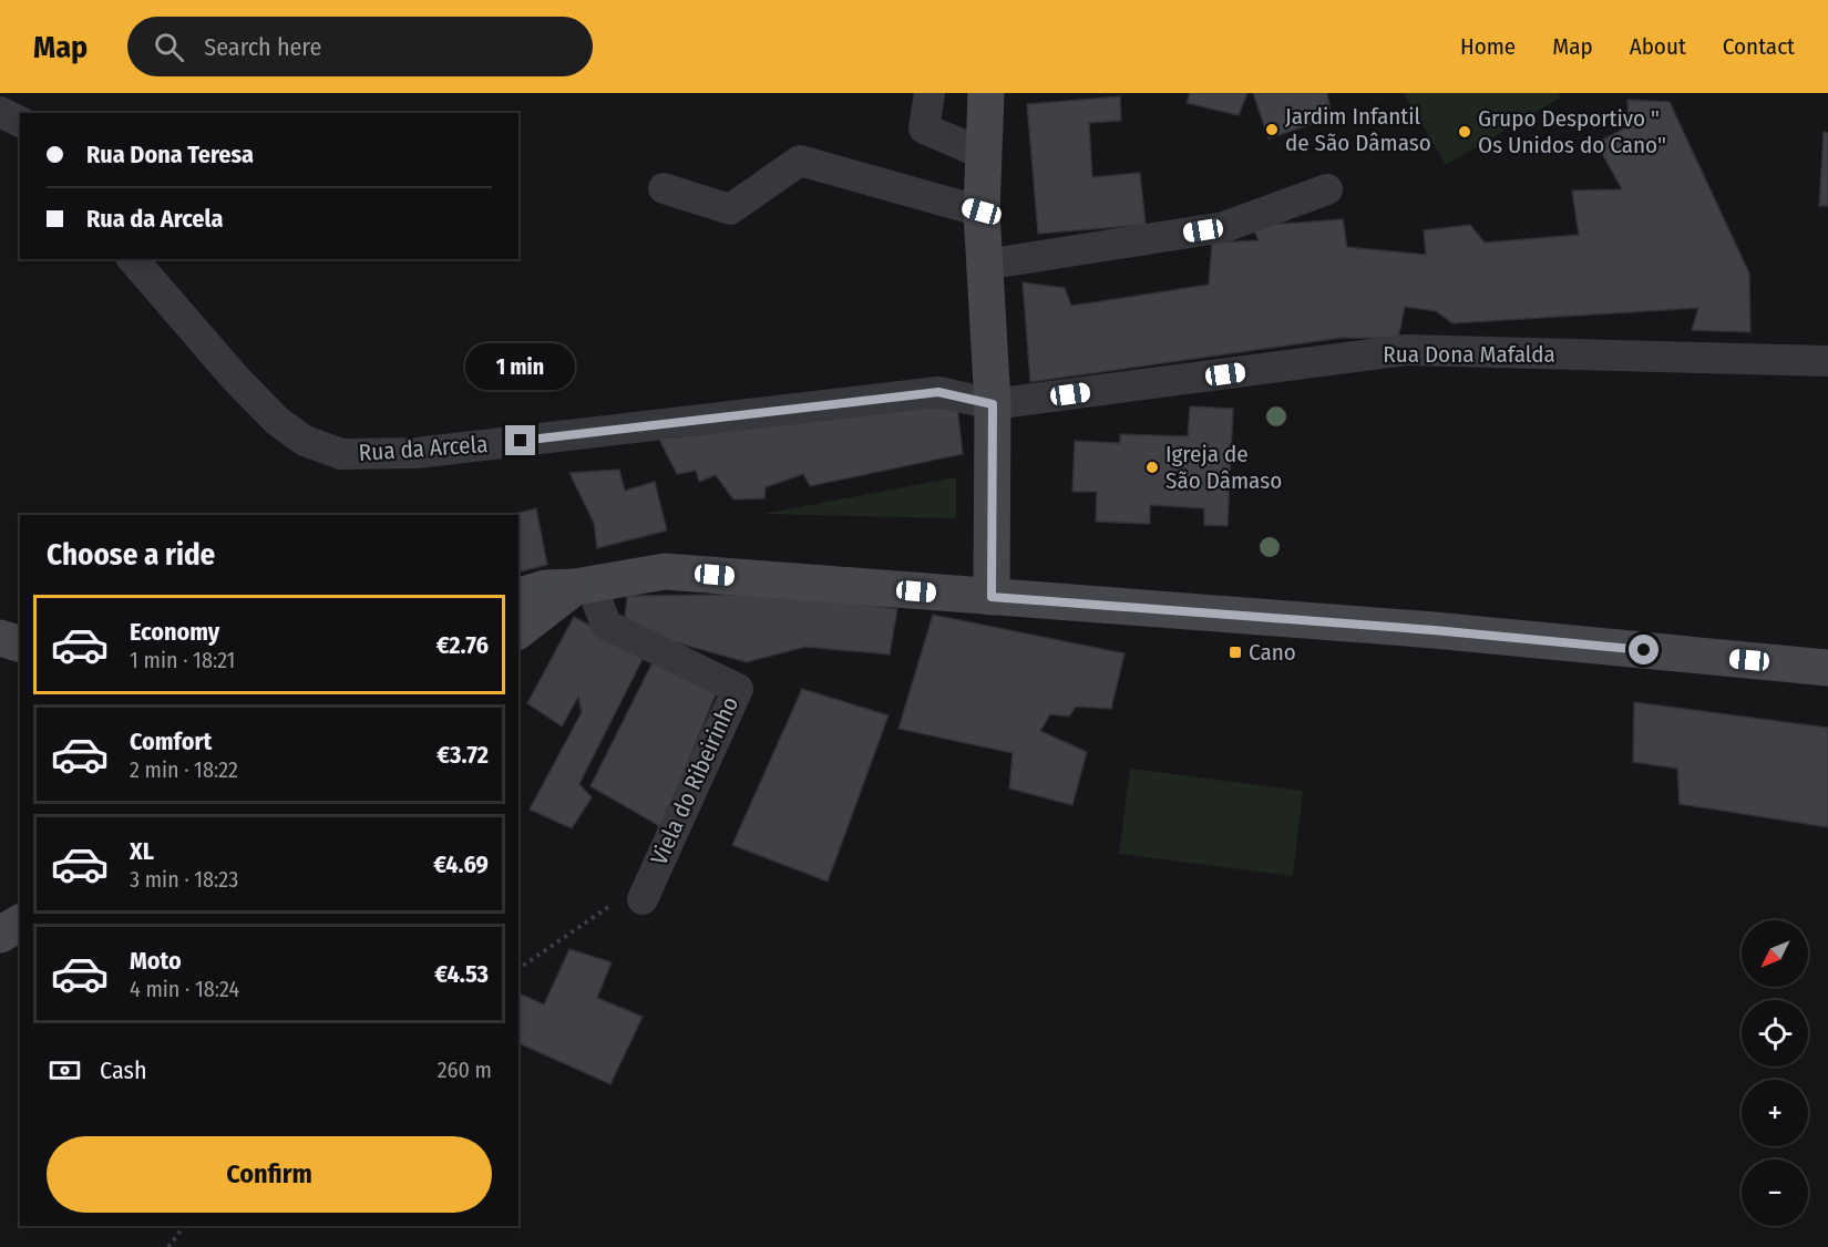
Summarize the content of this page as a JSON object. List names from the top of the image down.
{
  "streets": {
    "street": ["Rua Dona Mafalda", "Rua da Arcela", "Viela do Ribeirinho"]
  },
  "crossings": [
    ["Rua Dona Mafalda", "Rua da Arcela"]
  ],
  "places": {
    "other": ["Jardim Infantil de São Dâmaso", "Grupo Desportivo \" Os Unidos do Cano\"", "Igreja de São Dâmaso"],
    "transit": ["Cano"]
  },
  "north": "bottom left",
  "page": {
    "header": "Map",
    "search": "Search here",
    "nav": [
      "Home",
      "Map",
      "About",
      "Contact"
    ],
    "banner": ["Rua Dona Teresa", "Rua da Arcela"],
    "bubble": "1 min",
    "heading": "Choose a ride",
    "list": [
      {
        "name": "Economy",
        "note": "1 min · 18:21",
        "value": "€2.76"
      },
      {
        "name": "Comfort",
        "note": "2 min · 18:22",
        "value": "€3.72"
      },
      {
        "name": "XL",
        "note": "3 min · 18:23",
        "value": "€4.69"
      },
      {
        "name": "Moto",
        "note": "4 min · 18:24",
        "value": "€4.53"
      }
    ],
    "map_buttons": ["+", "−"],
    "pay": ["Cash", "260 m"],
    "buttons": "Confirm"
  }
}
